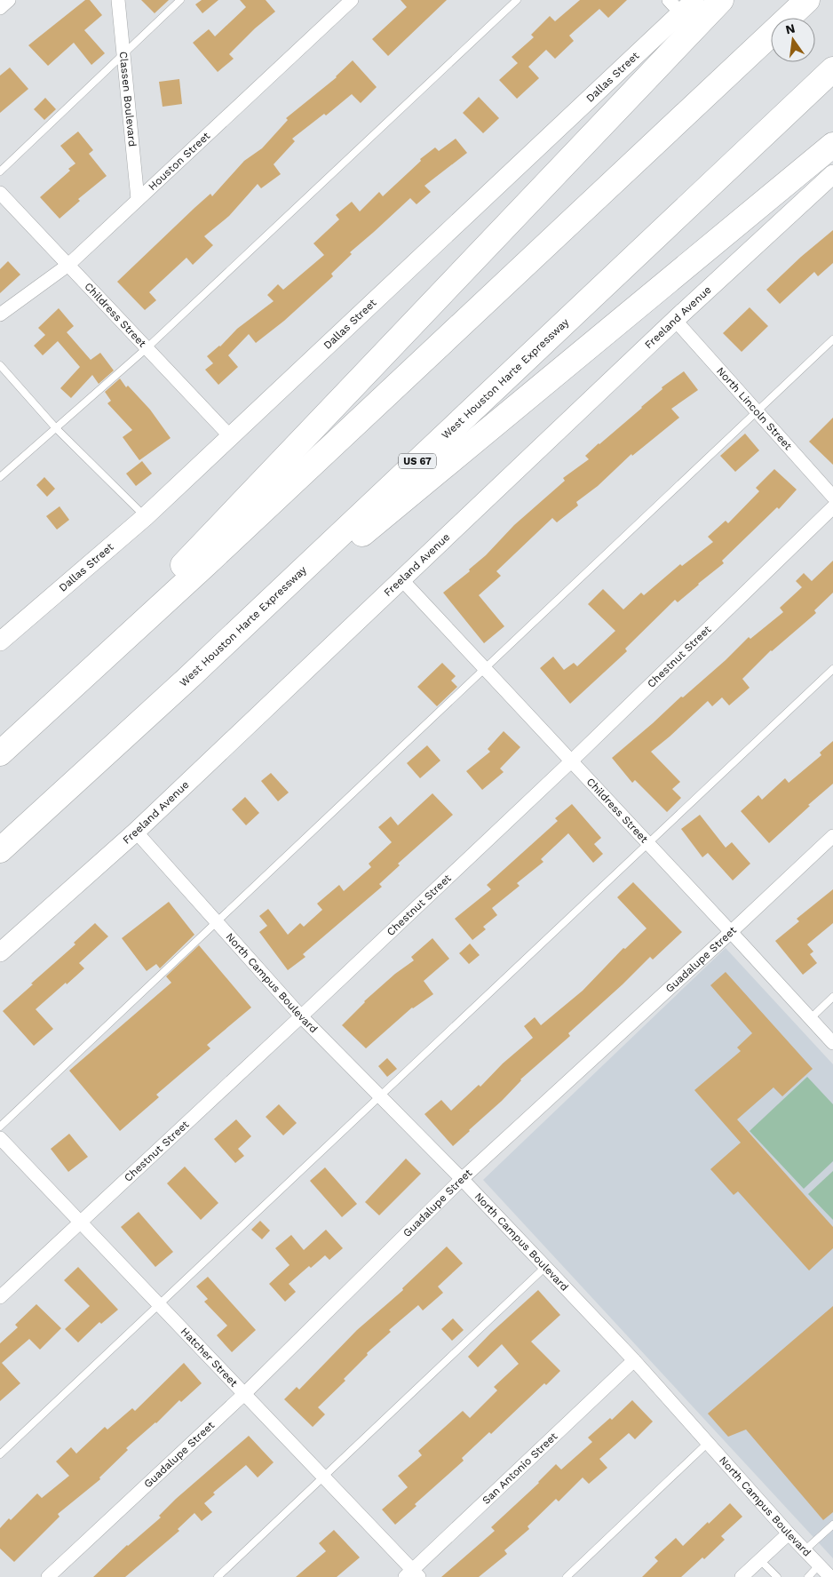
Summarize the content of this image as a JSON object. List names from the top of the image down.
{
  "streets": {
    "highway": ["West Houston Harte Expressway", "US 67"],
    "main road": ["Dallas Street", "Freeland Avenue"],
    "street": [
      "Classen Boulevard",
      "Houston Street",
      "Childress Street",
      "North Lincoln Street",
      "Chestnut Street",
      "Guadalupe Street",
      "North Campus Boulevard",
      "Hatcher Street",
      "San Antonio Street"
    ]
  },
  "crossings": [
    ["Dallas Street", "Childress Street"],
    ["Classen Boulevard", "Houston Street"],
    ["Houston Street", "Childress Street"],
    ["Childress Street", "Freeland Avenue"],
    ["Childress Street", "Chestnut Street"],
    ["Childress Street", "Guadalupe Street"],
    ["Freeland Avenue", "North Lincoln Street"],
    ["Freeland Avenue", "North Campus Boulevard"],
    ["Chestnut Street", "North Campus Boulevard"],
    ["Chestnut Street", "Hatcher Street"],
    ["Guadalupe Street", "North Campus Boulevard"],
    ["Guadalupe Street", "Hatcher Street"],
    ["North Campus Boulevard", "San Antonio Street"],
    ["Hatcher Street", "San Antonio Street"]
  ],
  "north": "top"
}
